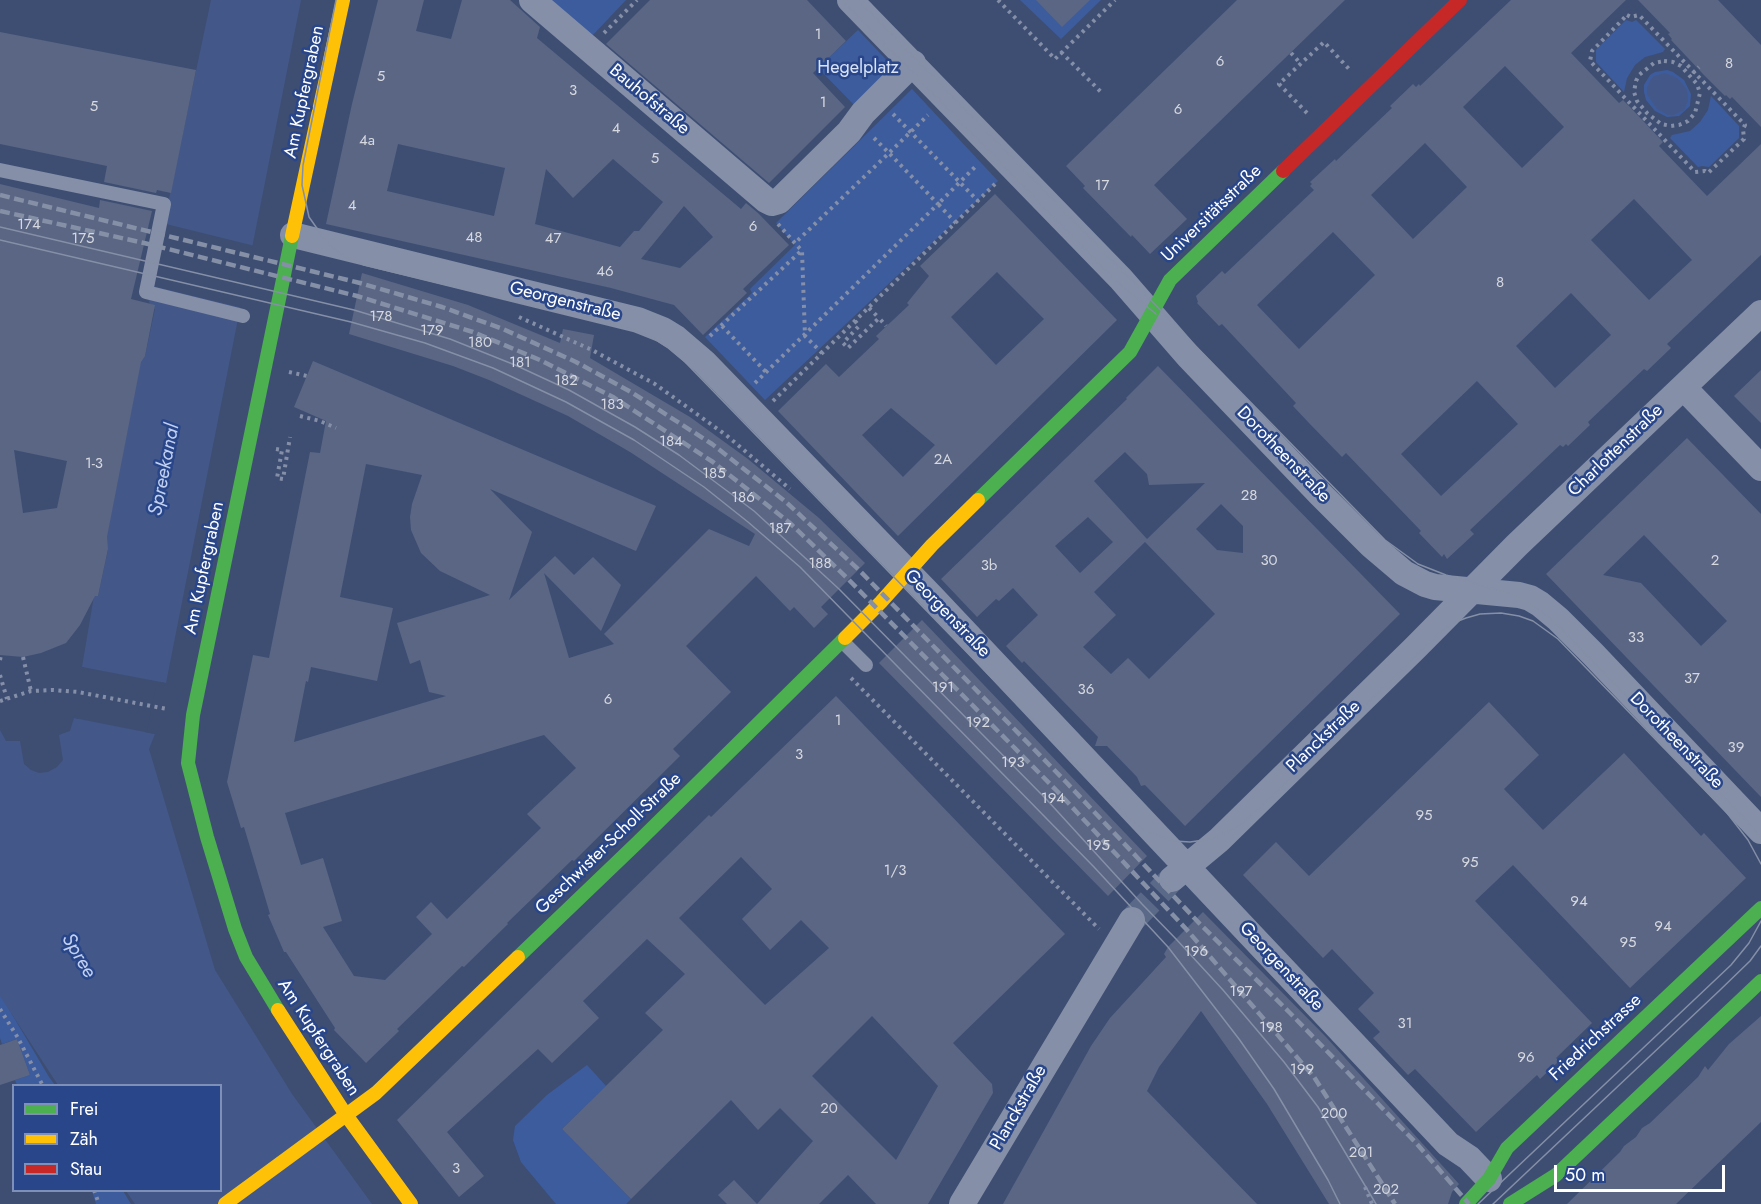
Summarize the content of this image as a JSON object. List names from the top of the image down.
{
  "streets": {
    "street": [
      "Am Kupfergraben",
      "Bauhofstraße",
      "Universitätsstraße",
      "Georgenstraße",
      "Charlottenstraße",
      "Dorotheenstraße",
      "Planckstraße",
      "Geschwister-Scholl-Straße",
      "Friedrichstrasse"
    ]
  },
  "crossings": [
    ["Am Kupfergraben", "Georgenstraße"],
    ["Am Kupfergraben", "Geschwister-Scholl-Straße"],
    ["Universitätsstraße", "Georgenstraße"],
    ["Universitätsstraße", "Dorotheenstraße"],
    ["Universitätsstraße", "Geschwister-Scholl-Straße"],
    ["Georgenstraße", "Planckstraße"],
    ["Georgenstraße", "Geschwister-Scholl-Straße"],
    ["Georgenstraße", "Friedrichstrasse"],
    ["Charlottenstraße", "Dorotheenstraße"],
    ["Charlottenstraße", "Planckstraße"],
    ["Dorotheenstraße", "Planckstraße"]
  ],
  "water": ["Spreekanal", "Spree"],
  "parks": ["Hegelplatz"],
  "house_numbers": [
    "1",
    "6",
    "8",
    "5",
    "3",
    "1",
    "5",
    "6",
    "4",
    "4a",
    "5",
    "17",
    "4",
    "174",
    "6",
    "48",
    "175",
    "47",
    "46",
    "8",
    "178",
    "179",
    "180",
    "181",
    "182",
    "183",
    "184",
    "2A",
    "1-3",
    "185",
    "28",
    "186",
    "187",
    "30",
    "2",
    "188",
    "3b",
    "33",
    "37",
    "191",
    "36",
    "6",
    "1",
    "192",
    "39",
    "3",
    "193",
    "194",
    "95",
    "195",
    "95",
    "1/3",
    "94",
    "94",
    "95",
    "196",
    "197",
    "31",
    "198",
    "96",
    "199",
    "20",
    "200",
    "201",
    "3",
    "202"
  ],
  "legend": ["Frei", "Zäh", "Stau"],
  "scale_bar": "50 m"
}
